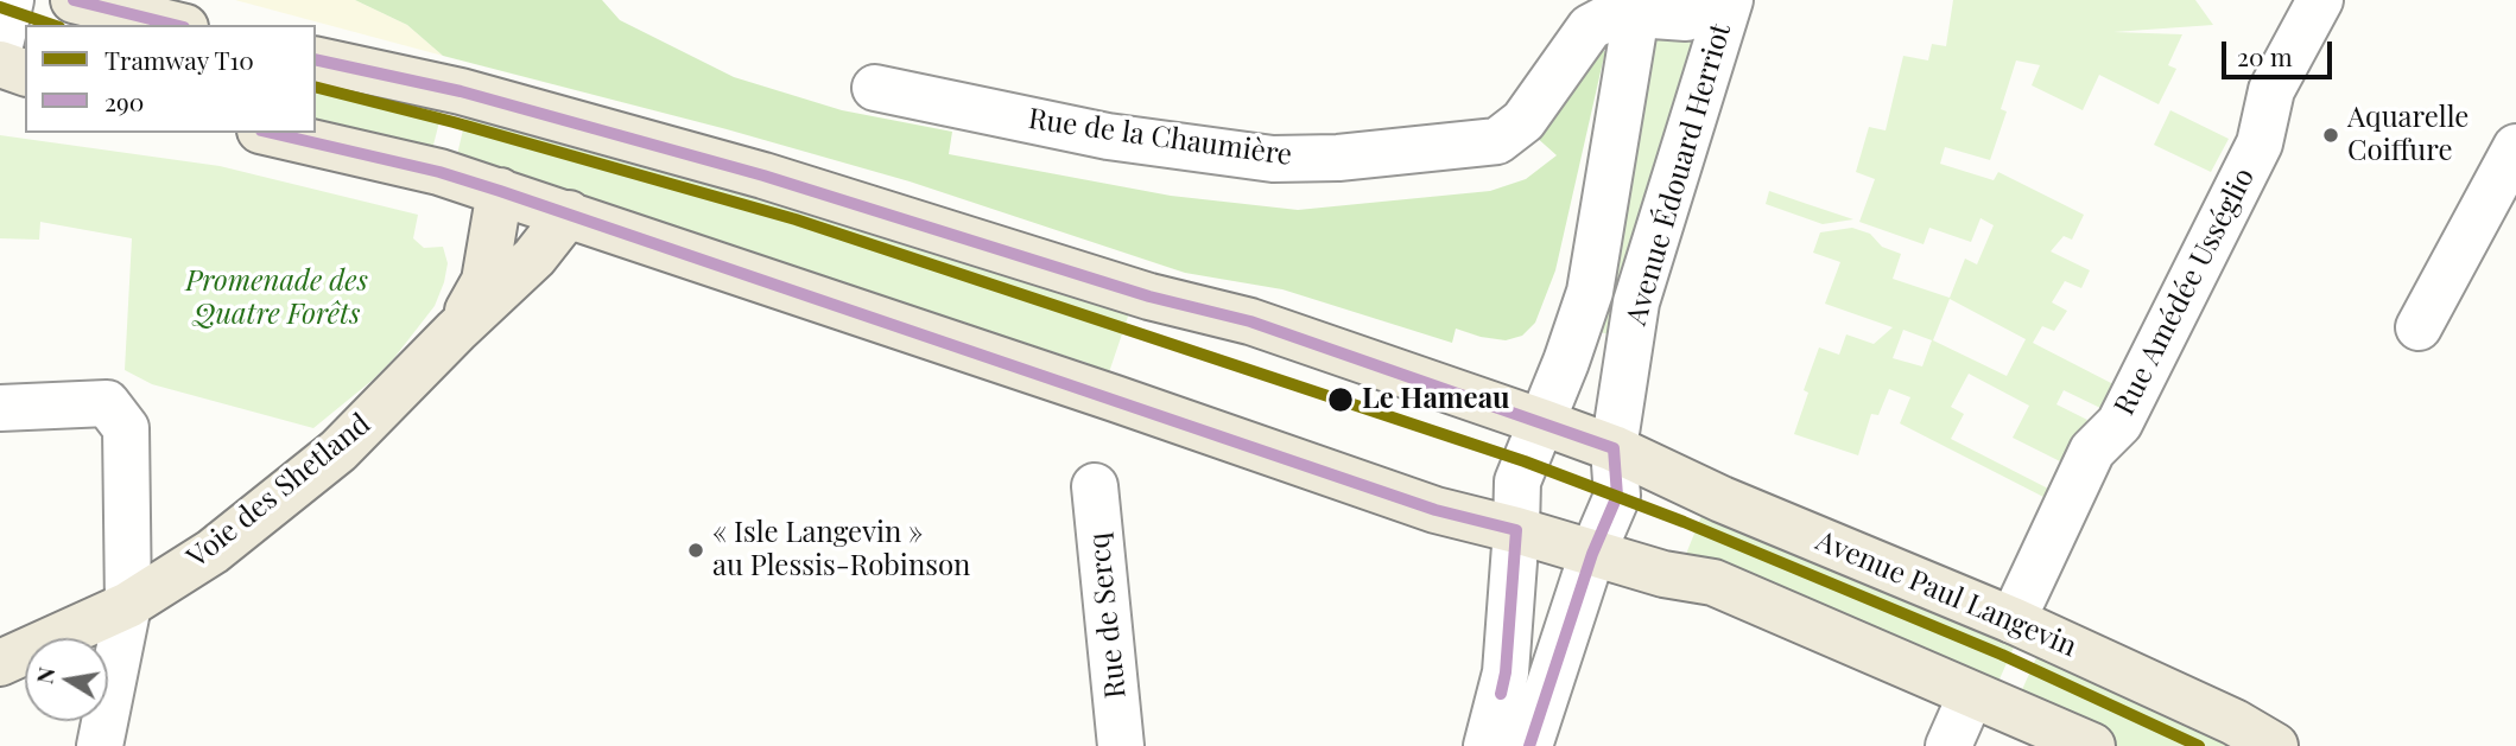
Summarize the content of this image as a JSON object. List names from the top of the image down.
{
  "streets": {
    "main road": ["Voie des Shetland", "Avenue Paul Langevin"],
    "street": [
      "Rue de la Chaumière",
      "Avenue Édouard Herriot",
      "Rue Amédée Usséglio",
      "Rue de Sercq"
    ]
  },
  "crossings": [
    ["Rue de la Chaumière", "Avenue Édouard Herriot"],
    ["Avenue Édouard Herriot", "Avenue Paul Langevin"],
    ["Rue Amédée Usséglio", "Avenue Paul Langevin"]
  ],
  "parks": ["Promenade des Quatre Forêts"],
  "places": ["Aquarelle Coiffure", "Le Hameau", "« Isle Langevin » au Plessis-Robinson"],
  "lines": ["transit line 290", "tram line T10"],
  "legend": ["Tramway T10", "290"],
  "scale_bar": "20 m",
  "north": "left"
}
